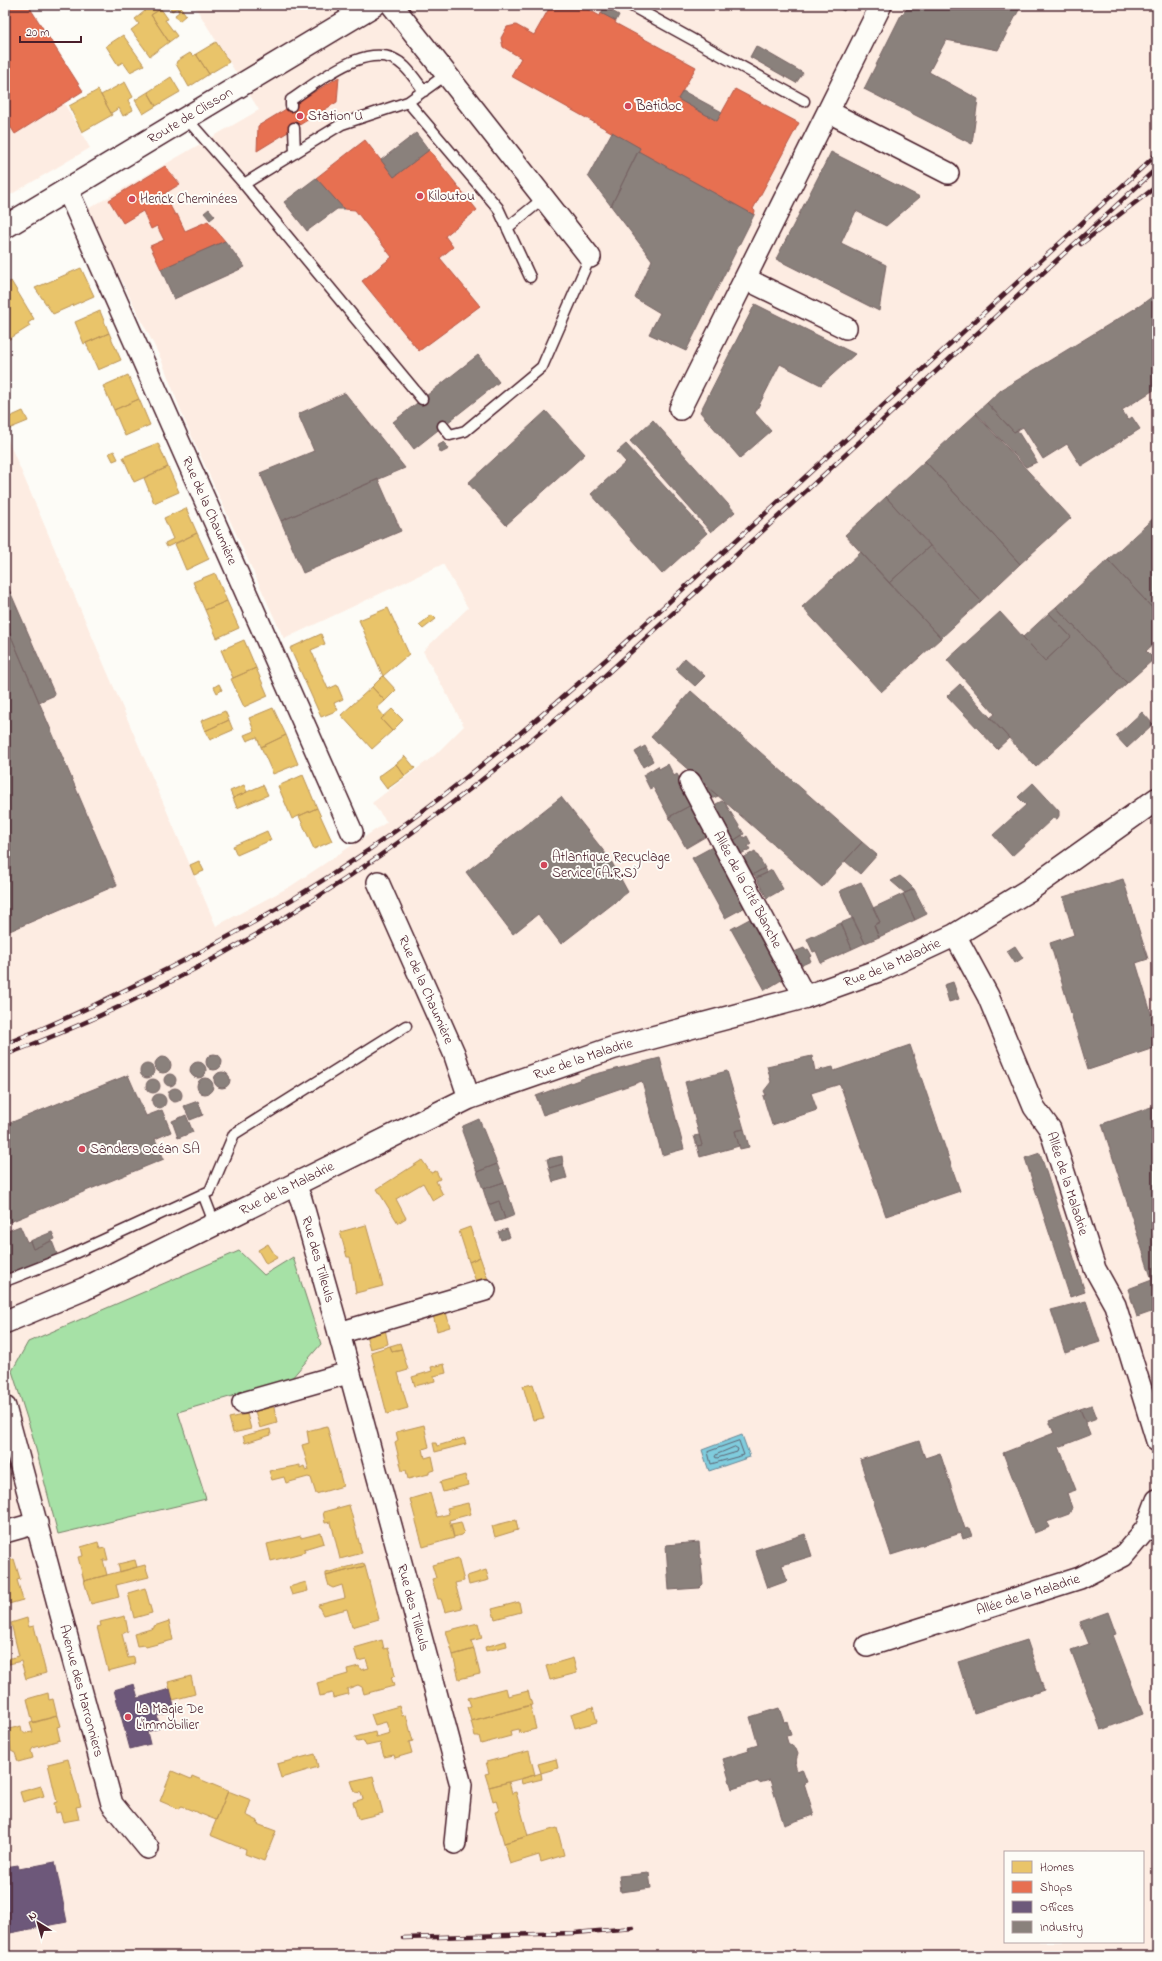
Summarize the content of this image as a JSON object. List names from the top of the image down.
{
  "streets": {
    "street": [
      "Route de Clisson",
      "Rue de la Chaumière",
      "Allée de la Cité Blanche",
      "Rue de la Maladrie",
      "Allée de la Maladrie",
      "Rue des Tilleuls",
      "Avenue des Marronniers"
    ]
  },
  "crossings": [
    ["Route de Clisson", "Rue de la Chaumière"],
    ["Rue de la Chaumière", "Rue de la Maladrie"],
    ["Allée de la Cité Blanche", "Rue de la Maladrie"],
    ["Rue de la Maladrie", "Allée de la Maladrie"],
    ["Rue de la Maladrie", "Rue des Tilleuls"]
  ],
  "places": [
    "Batidoc",
    "Station U",
    "Kiloutou",
    "Herick Cheminées",
    "Atlantique Recyclage Service (A.R.S)",
    "Sanders Océan SA",
    "La Magie De L'immobilier"
  ],
  "legend": [
    "Homes",
    "Shops",
    "Offices",
    "Industry"
  ],
  "scale_bar": "20 m",
  "north": "top left"
}
